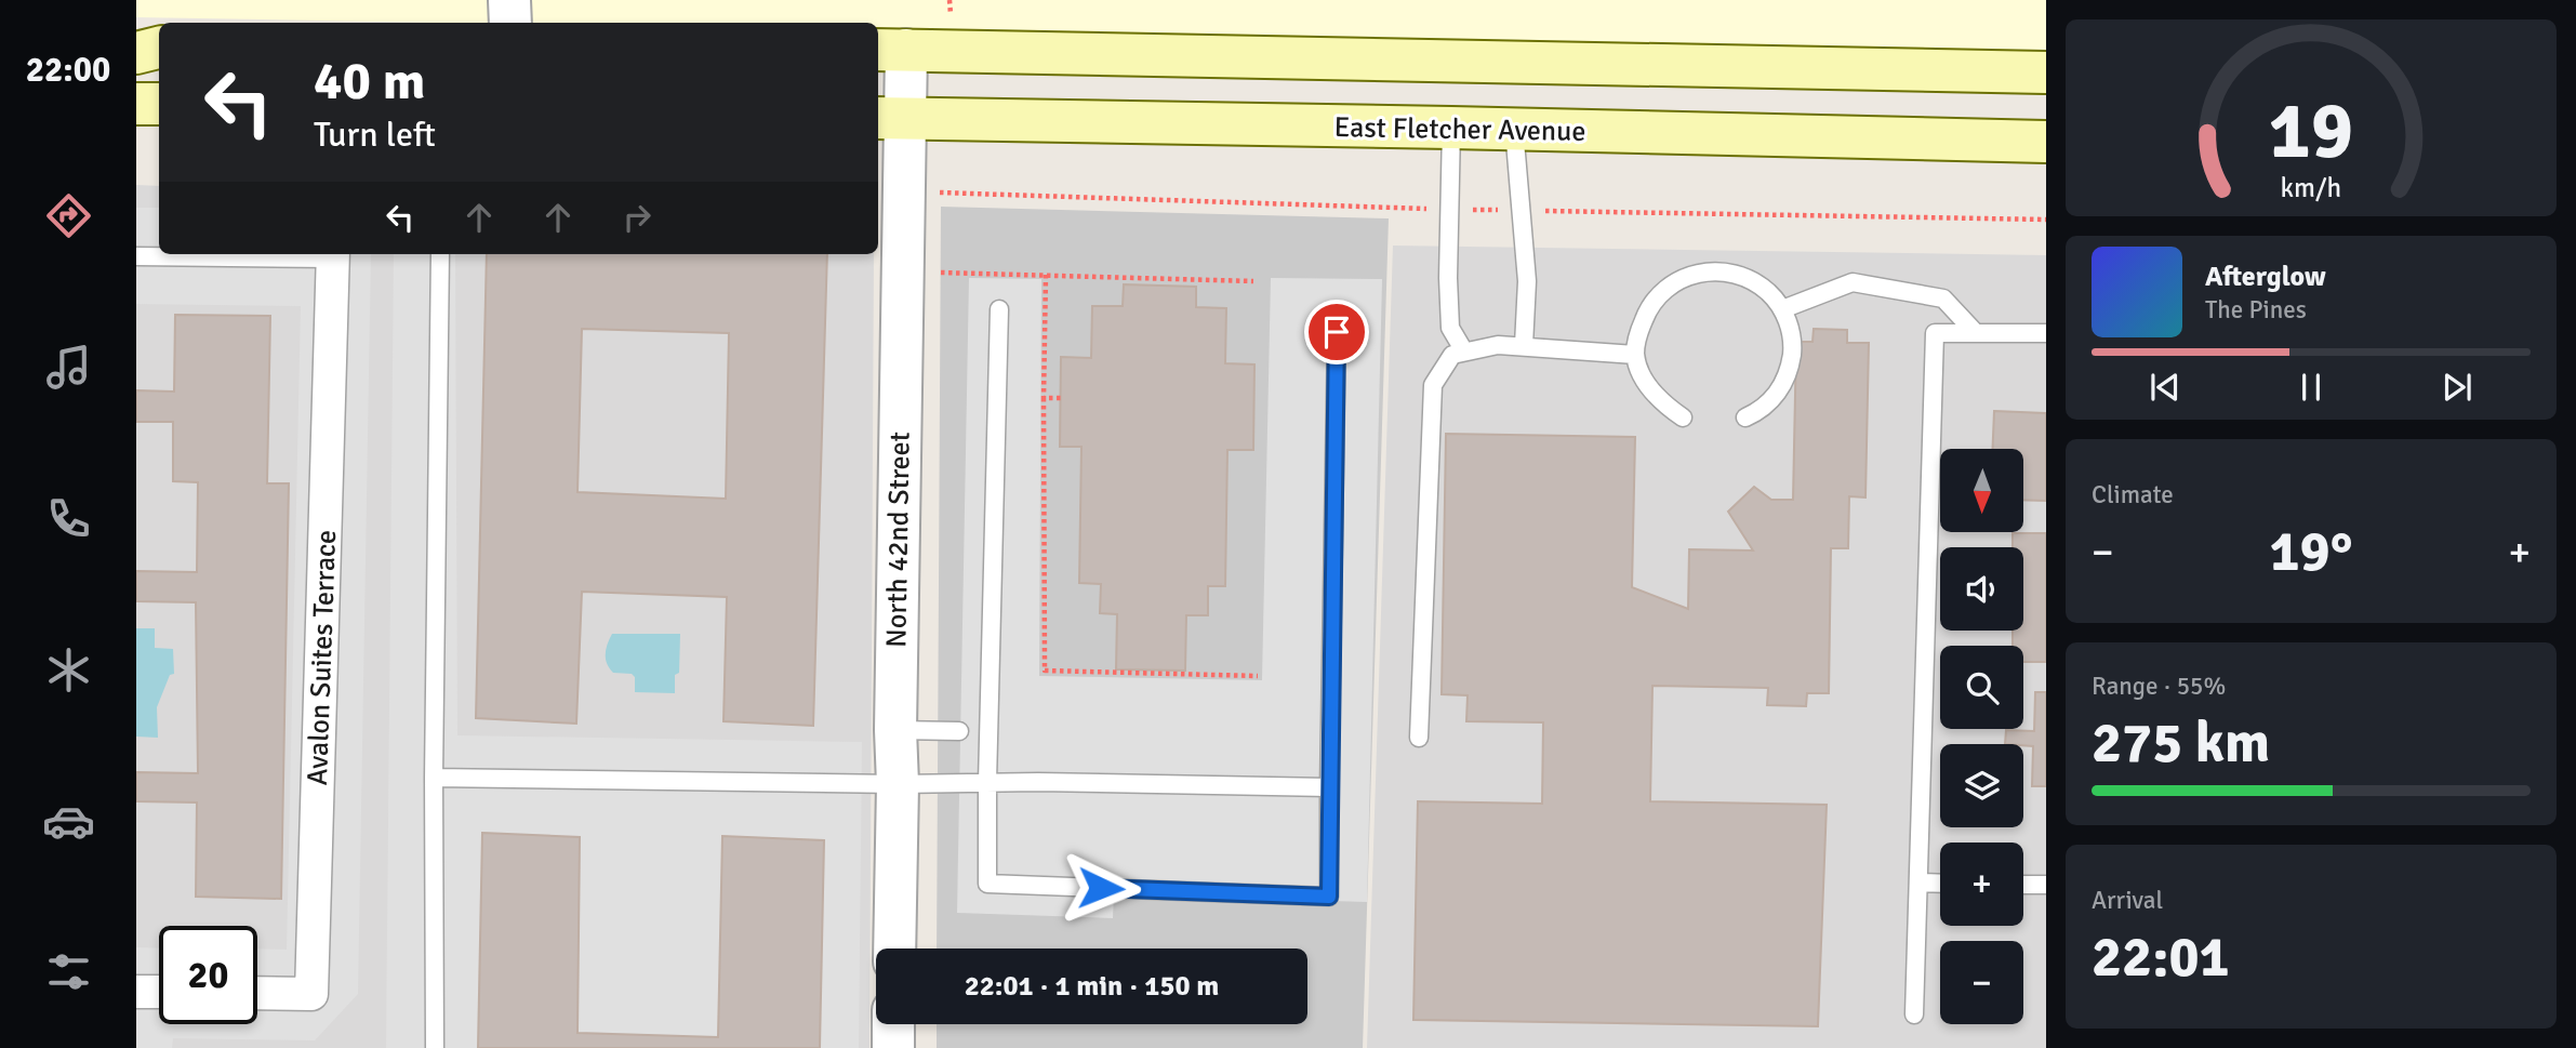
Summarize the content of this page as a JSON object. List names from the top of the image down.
{
  "streets": {
    "main road": ["East Fletcher Avenue"],
    "street": ["North 42nd Street", "Avalon Suites Terrace"]
  },
  "crossings": [
    ["East Fletcher Avenue", "North 42nd Street"]
  ],
  "north": "bottom",
  "page": {
    "tabs": "22:00",
    "turn": ["40 m", "Turn left"],
    "song": ["Afterglow", "The Pines"],
    "tile": [
      "Climate",
      ["Range · 55%", "275 km"],
      ["Arrival", "22:01"]
    ],
    "map_buttons": ["+", "−"],
    "heat": ["−", "19°", "+"],
    "limit": "20",
    "trip": "22:01 · 1 min · 150 m",
    "gauge": ["19", "km/h"]
  }
}
